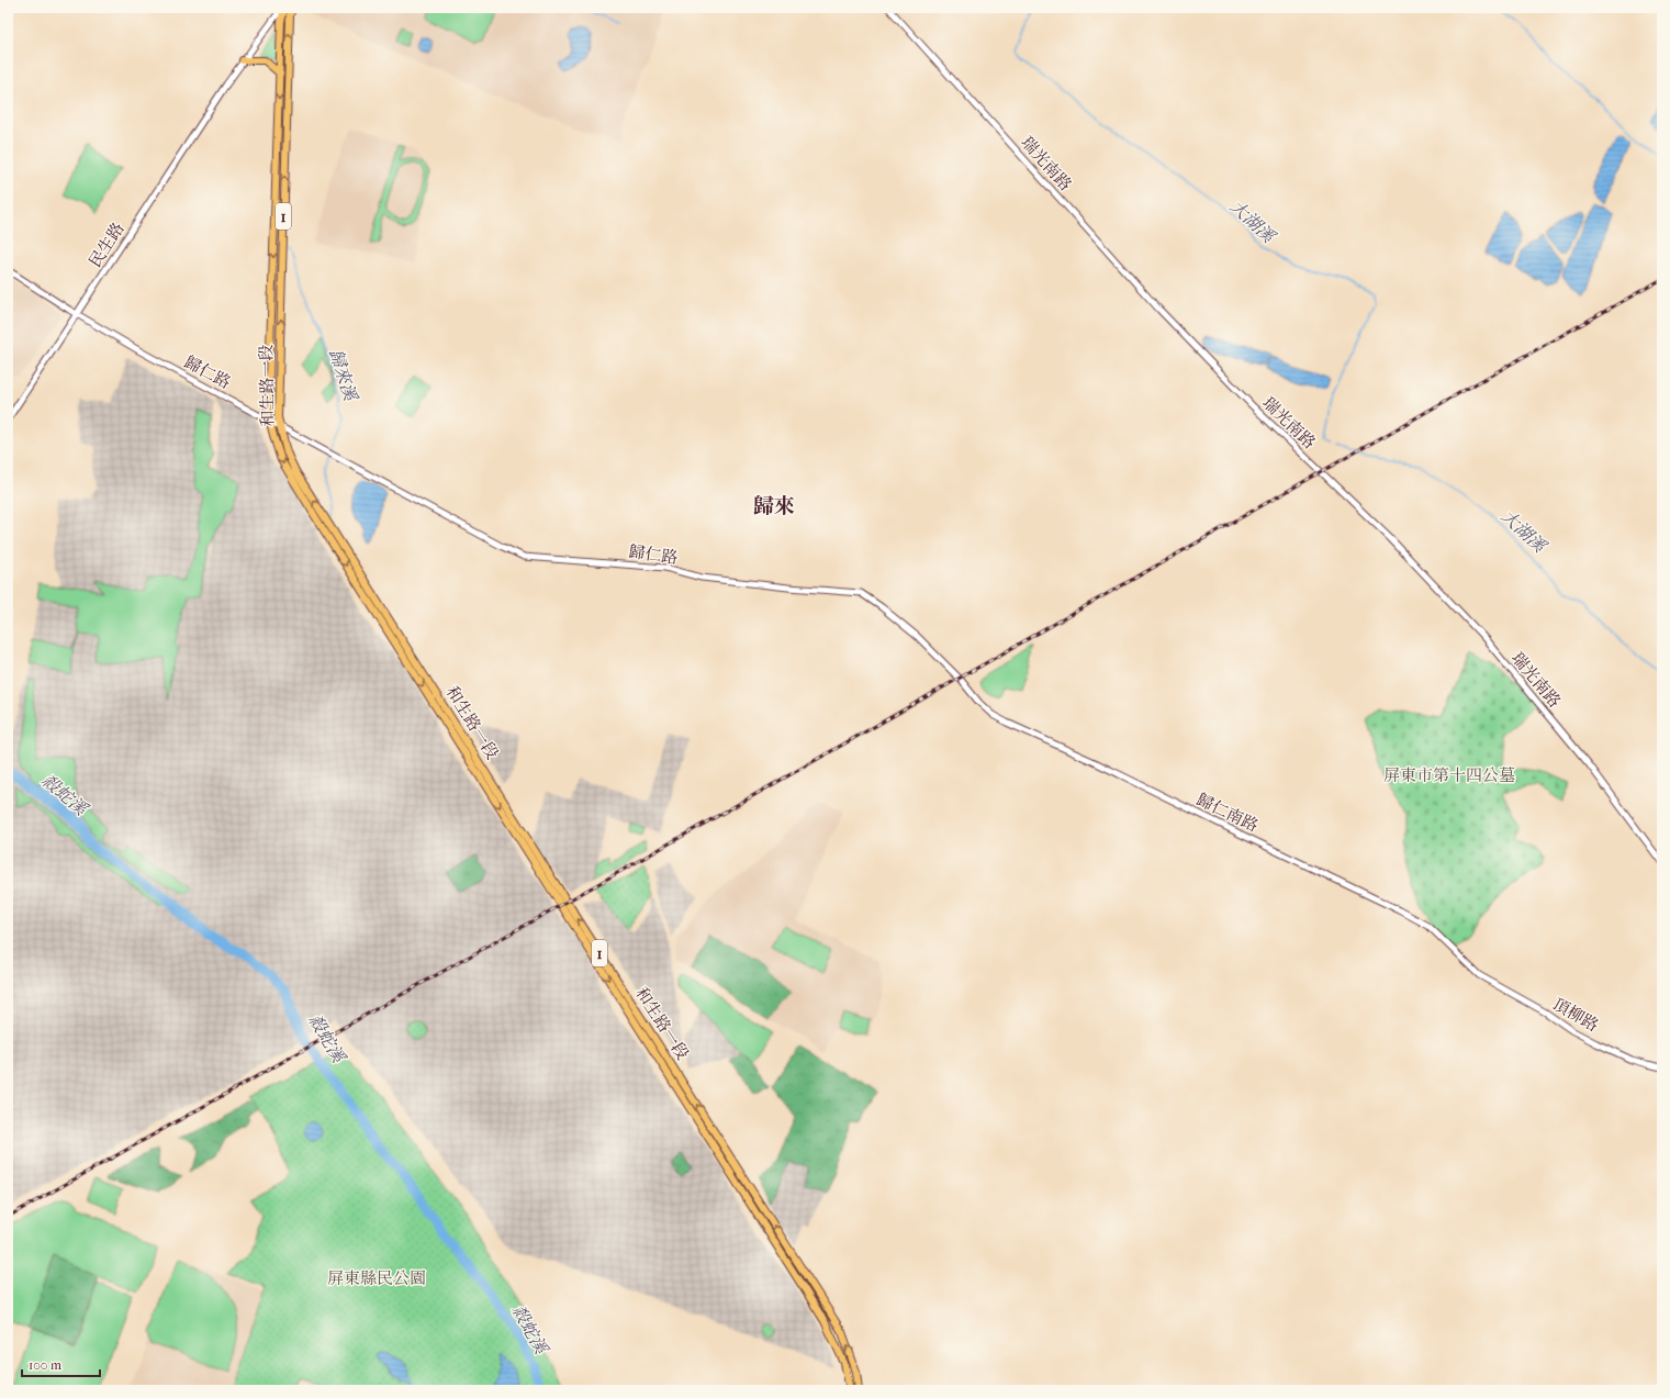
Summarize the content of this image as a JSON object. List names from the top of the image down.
{
  "streets": {
    "main road": ["1", "和生路一段"],
    "street": [
      "瑞光南路",
      "民生路",
      "歸仁路",
      "歸仁南路",
      "頂柳路"
    ]
  },
  "crossings": [
    ["民生路", "歸仁路"],
    ["民生路", "和生路一段"],
    ["歸仁路", "和生路一段"],
    ["歸仁路", "歸仁南路"],
    ["歸仁南路", "頂柳路"]
  ],
  "districts": ["歸來"],
  "water": ["大湖溪", "歸來溪", "殺蛇溪"],
  "parks": ["屏東市第十四公墓", "屏東縣民公園"],
  "scale_bar": "100 m"
}
